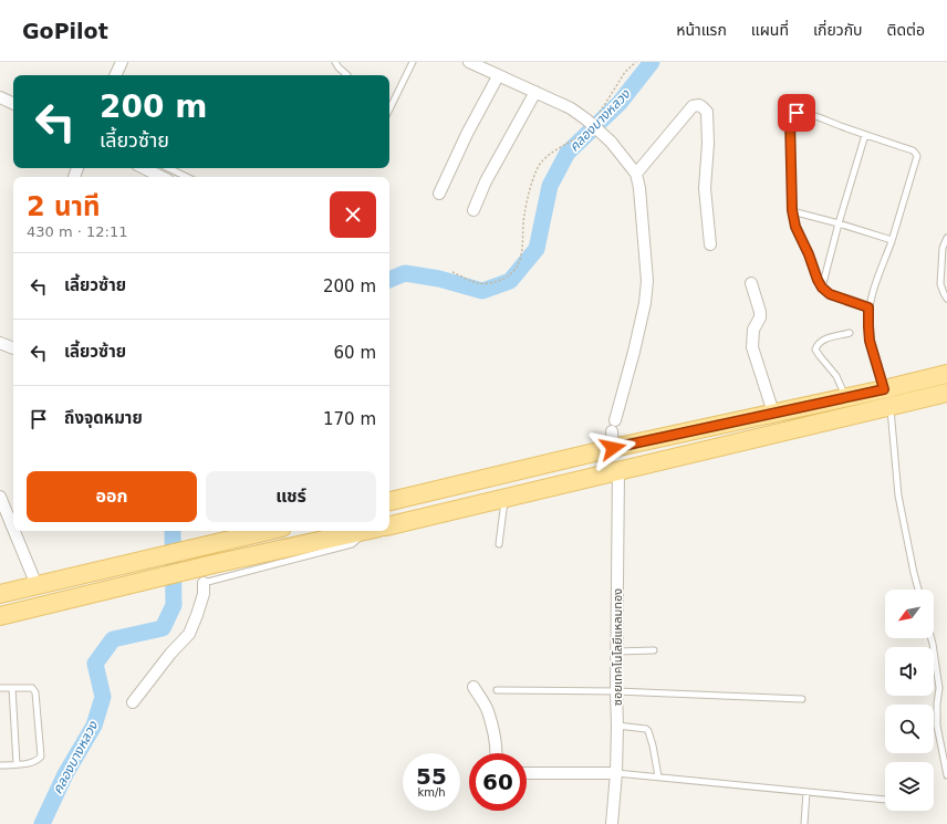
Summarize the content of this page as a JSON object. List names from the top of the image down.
{
  "streets": {
    "street": ["ซอยเทคโนโลยีแหลมทอง"]
  },
  "water": ["คลองบางหลวง"],
  "north": "bottom left",
  "page": {
    "header": "GoPilot",
    "nav": [
      "หน้าแรก",
      "แผนที่",
      "เกี่ยวกับ",
      "ติดต่อ"
    ],
    "turn": ["200 m", "เลี้ยวซ้าย"],
    "heading": ["2 นาที", "430 m · 12:11"],
    "list": [
      {
        "name": "เลี้ยวซ้าย",
        "value": "200 m"
      },
      {
        "name": "เลี้ยวซ้าย",
        "value": "60 m"
      },
      {
        "name": "ถึงจุดหมาย",
        "value": "170 m"
      }
    ],
    "buttons": ["ออก", "แชร์"],
    "speed": "55 km/h",
    "limit": "60"
  }
}
